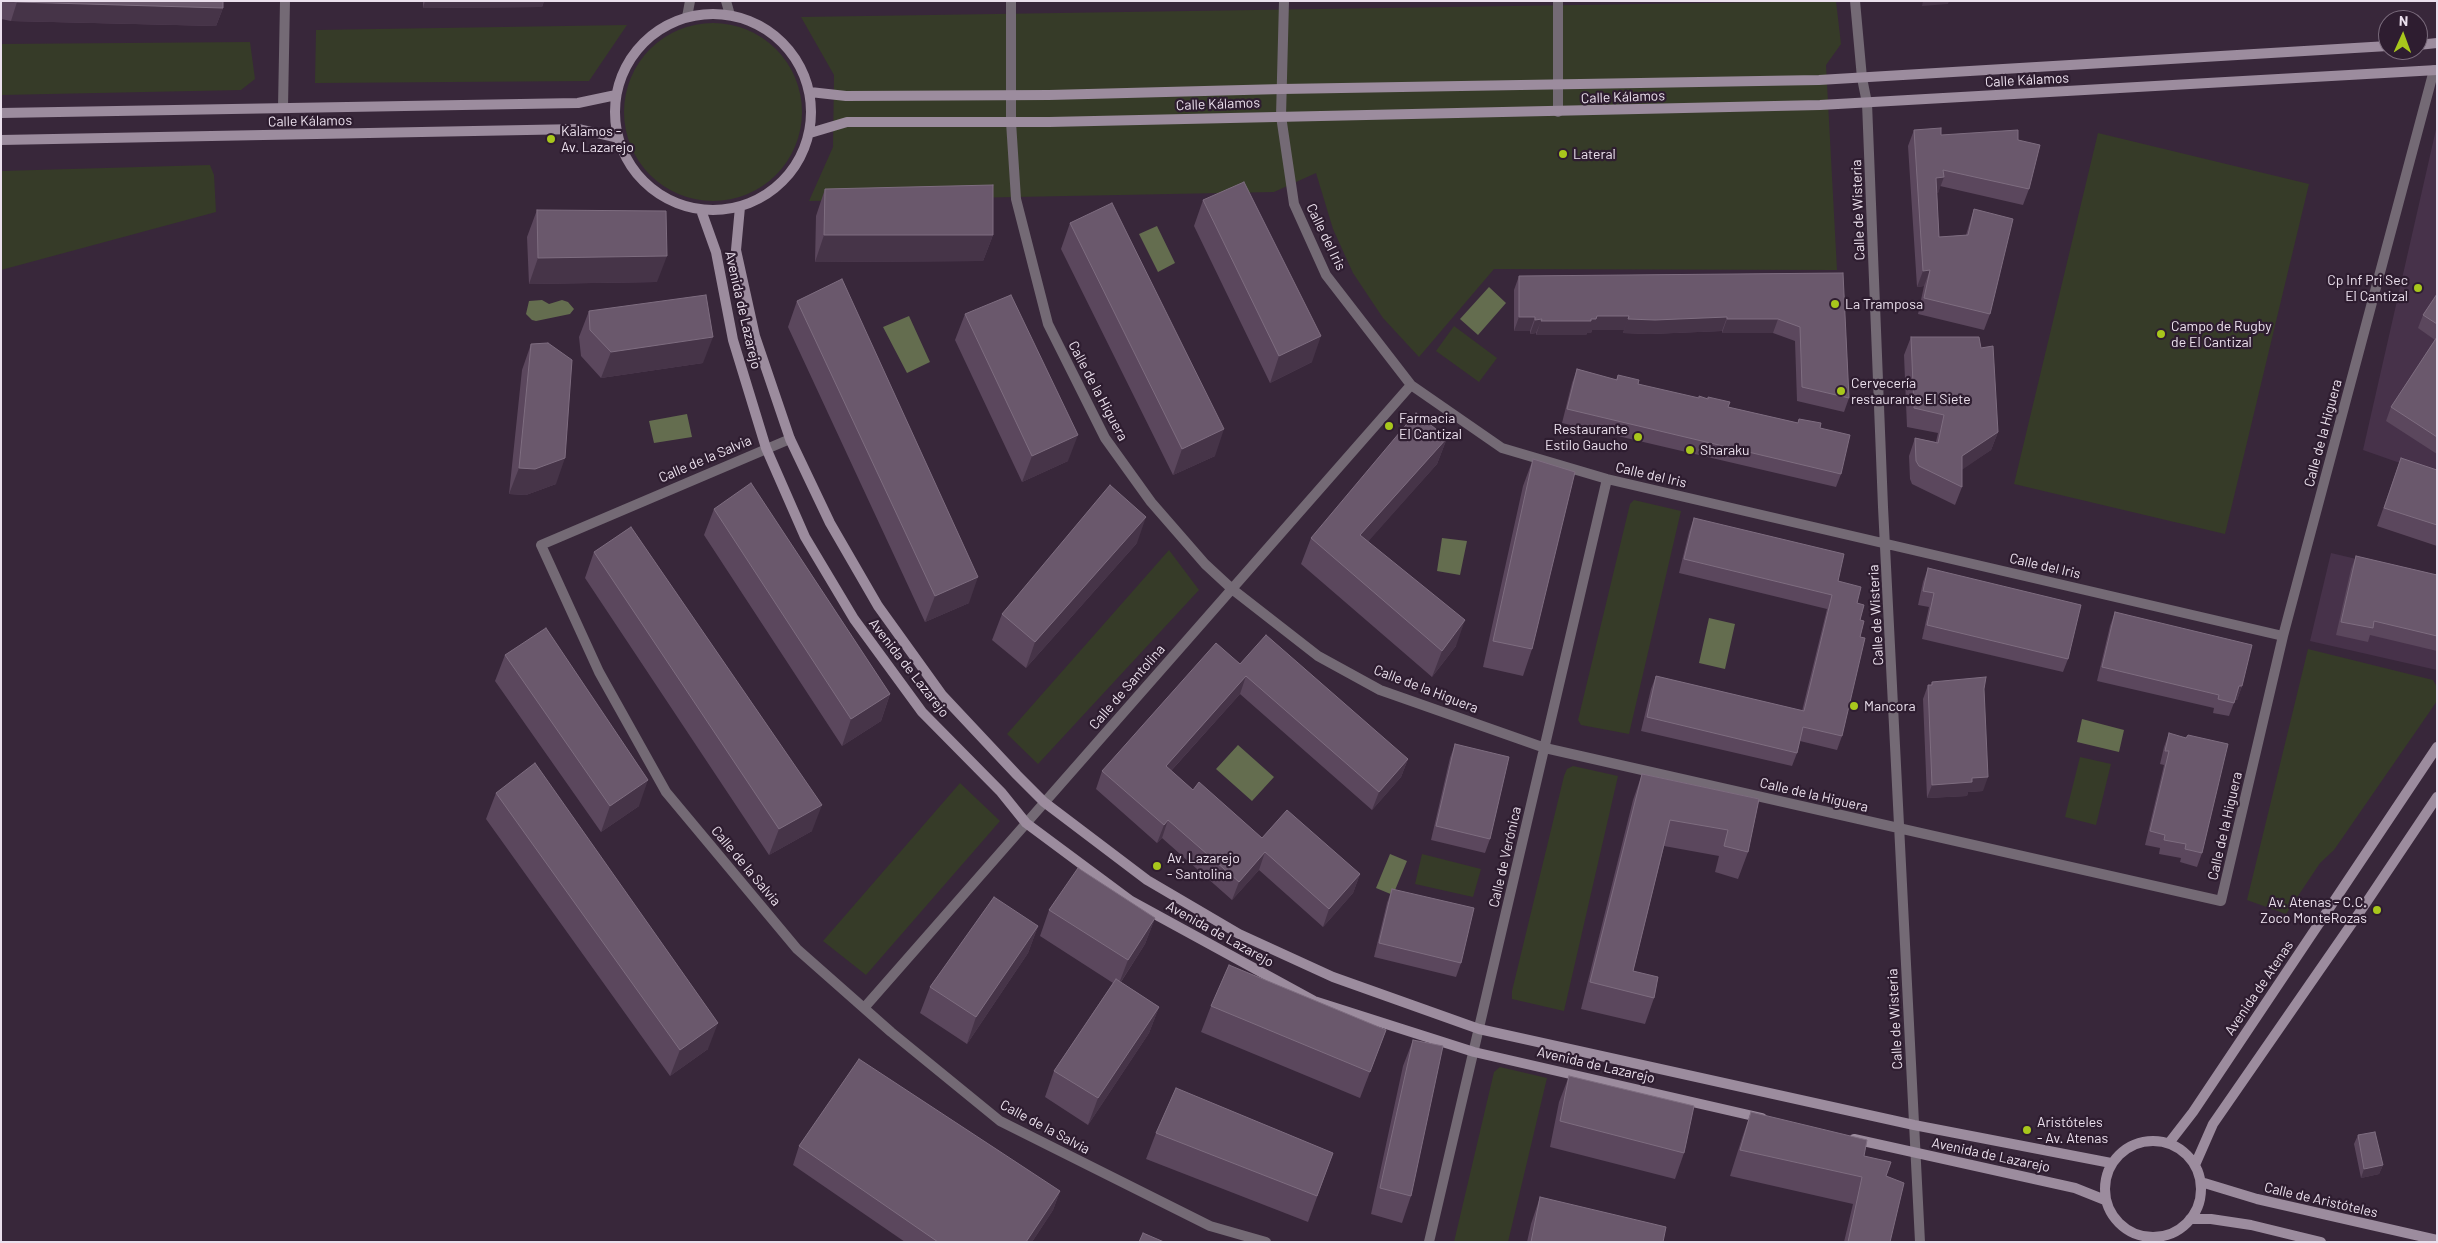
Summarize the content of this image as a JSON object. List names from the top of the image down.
{
  "streets": {
    "main road": [
      "Calle Kálamos",
      "Avenida de Lazarejo",
      "Avenida de Atenas",
      "Calle de Aristóteles"
    ],
    "street": [
      "Calle de Wisteria",
      "Calle del Iris",
      "Calle de la Higuera",
      "Calle de la Salvia",
      "Calle de Santolina",
      "Calle de Verónica"
    ]
  },
  "crossings": [
    ["Calle Kálamos", "Calle de Wisteria"],
    ["Calle Kálamos", "Calle del Iris"],
    ["Calle Kálamos", "Calle de la Higuera"],
    ["Calle de Wisteria", "Calle del Iris"],
    ["Calle de Wisteria", "Avenida de Lazarejo"],
    ["Calle de Wisteria", "Calle de la Higuera"],
    ["Calle del Iris", "Calle de la Higuera"],
    ["Calle del Iris", "Calle de Santolina"],
    ["Calle del Iris", "Calle de Verónica"],
    ["Avenida de Lazarejo", "Calle de la Salvia"],
    ["Avenida de Lazarejo", "Calle de Santolina"],
    ["Avenida de Lazarejo", "Calle de Verónica"],
    ["Avenida de Lazarejo", "Avenida de Atenas"],
    ["Avenida de Lazarejo", "Calle de Aristóteles"],
    ["Calle de la Higuera", "Calle de Santolina"],
    ["Calle de la Higuera", "Calle de Verónica"],
    ["Calle de la Salvia", "Calle de Santolina"],
    ["Avenida de Atenas", "Calle de Aristóteles"]
  ],
  "places": [
    "Kalamos - Av. Lazarejo",
    "Lateral",
    "Cp Inf Pri Sec El Cantizal",
    "La Tramposa",
    "Campo de Rugby de El Cantizal",
    "Cervecería restaurante El Siete",
    "Farmacia El Cantizal",
    "Restaurante Estilo Gaucho",
    "Sharaku",
    "Mancora",
    "Av. Lazarejo - Santolina",
    "Av. Atenas - C.C. Zoco MonteRozas",
    "Aristóteles - Av. Atenas"
  ],
  "north": "top"
}
